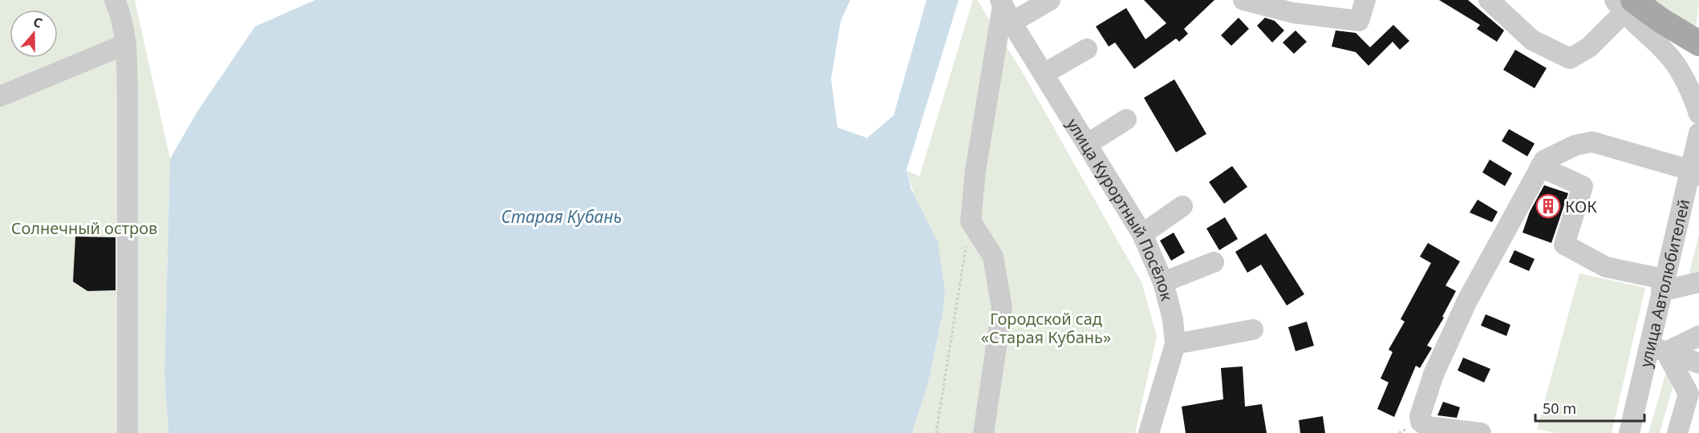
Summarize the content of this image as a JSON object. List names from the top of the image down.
{
  "streets": {
    "street": ["улица Курортный Посёлок", "улица Автолюбителей"]
  },
  "water": ["Старая Кубань"],
  "parks": ["Солнечный остров", "Городской сад «Старая Кубань»"],
  "places": {
    "building": ["КОК"]
  },
  "scale_bar": "50 m",
  "north": "top"
}
